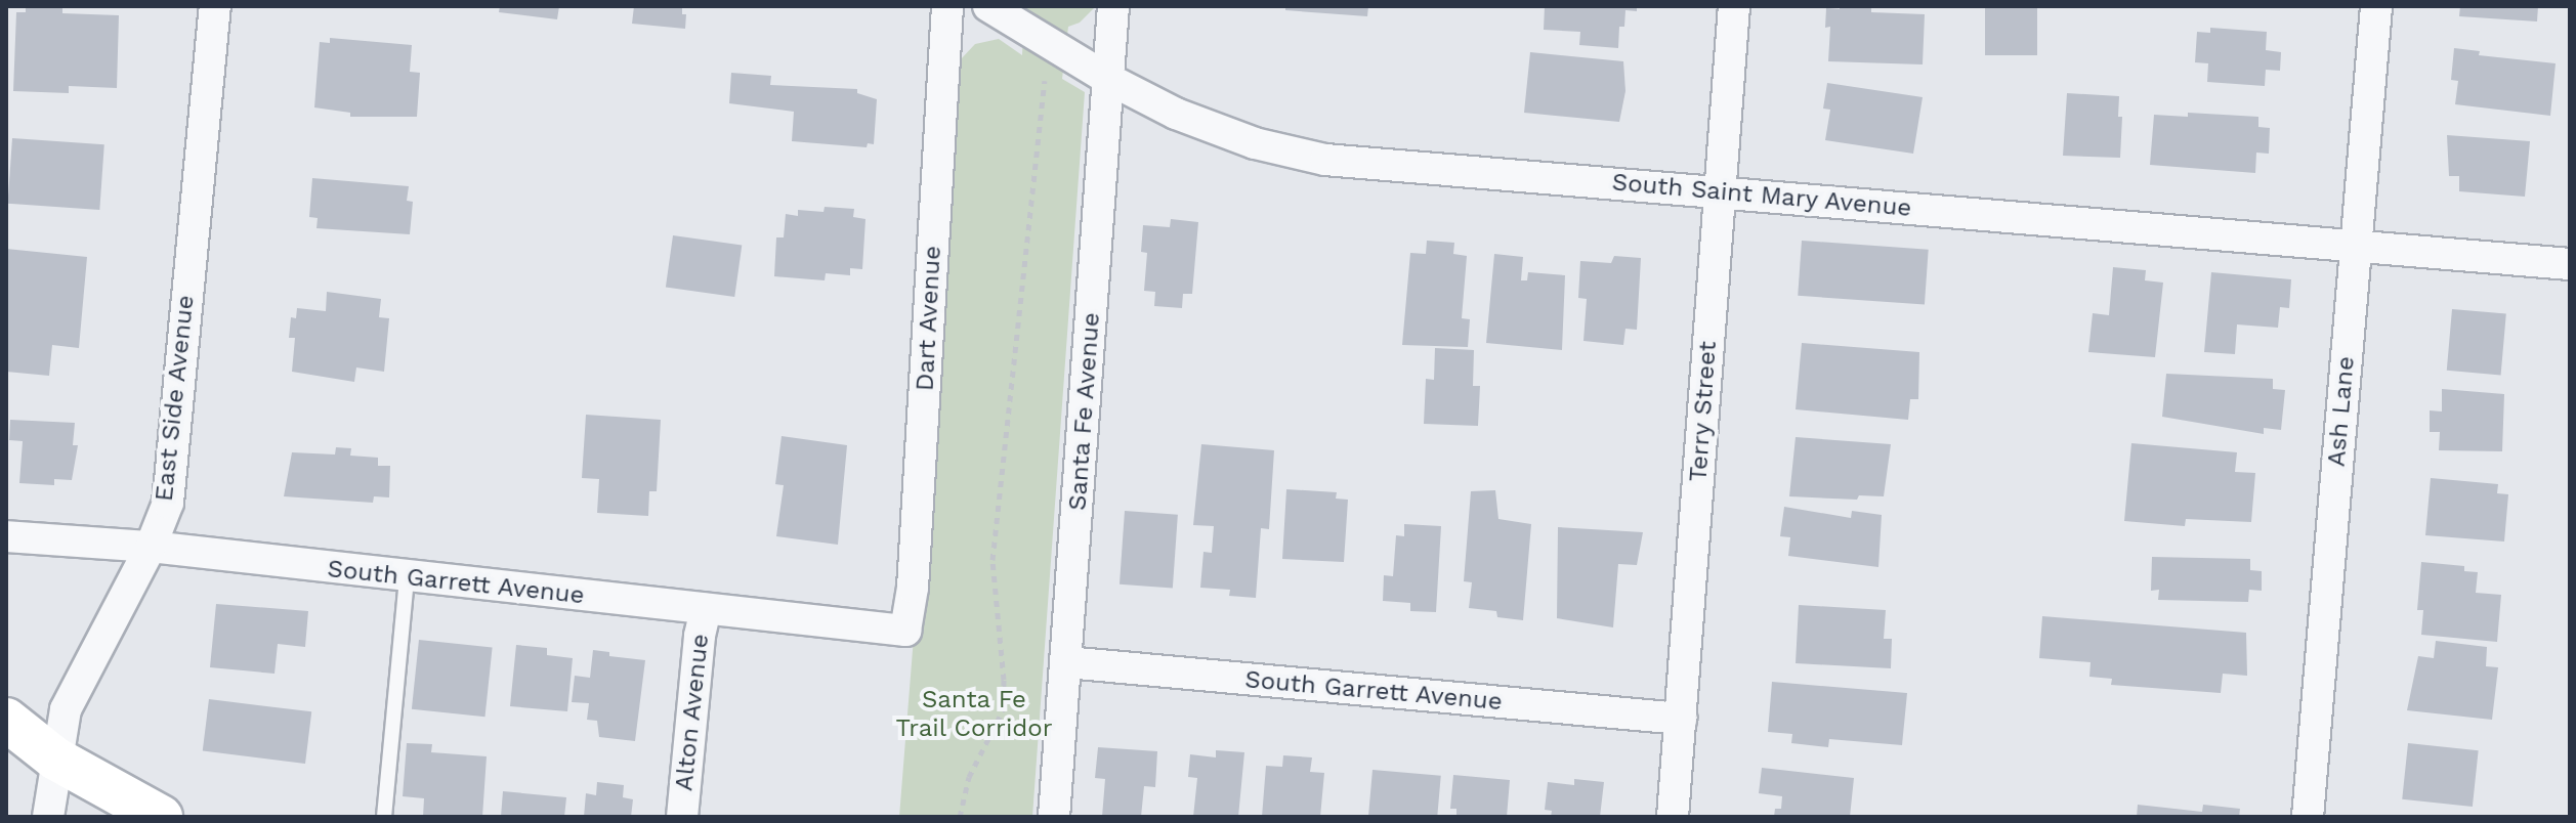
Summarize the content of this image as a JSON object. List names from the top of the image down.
{
  "streets": {
    "street": [
      "South Saint Mary Avenue",
      "Dart Avenue",
      "East Side Avenue",
      "Santa Fe Avenue",
      "Terry Street",
      "Ash Lane",
      "South Garrett Avenue",
      "Alton Avenue"
    ]
  },
  "crossings": [
    ["South Saint Mary Avenue", "Santa Fe Avenue"],
    ["South Saint Mary Avenue", "Terry Street"],
    ["South Saint Mary Avenue", "Ash Lane"],
    ["Dart Avenue", "South Garrett Avenue"],
    ["East Side Avenue", "South Garrett Avenue"],
    ["Santa Fe Avenue", "South Garrett Avenue"],
    ["Terry Street", "South Garrett Avenue"],
    ["South Garrett Avenue", "Alton Avenue"]
  ],
  "parks": ["Santa Fe Trail Corridor"]
}
